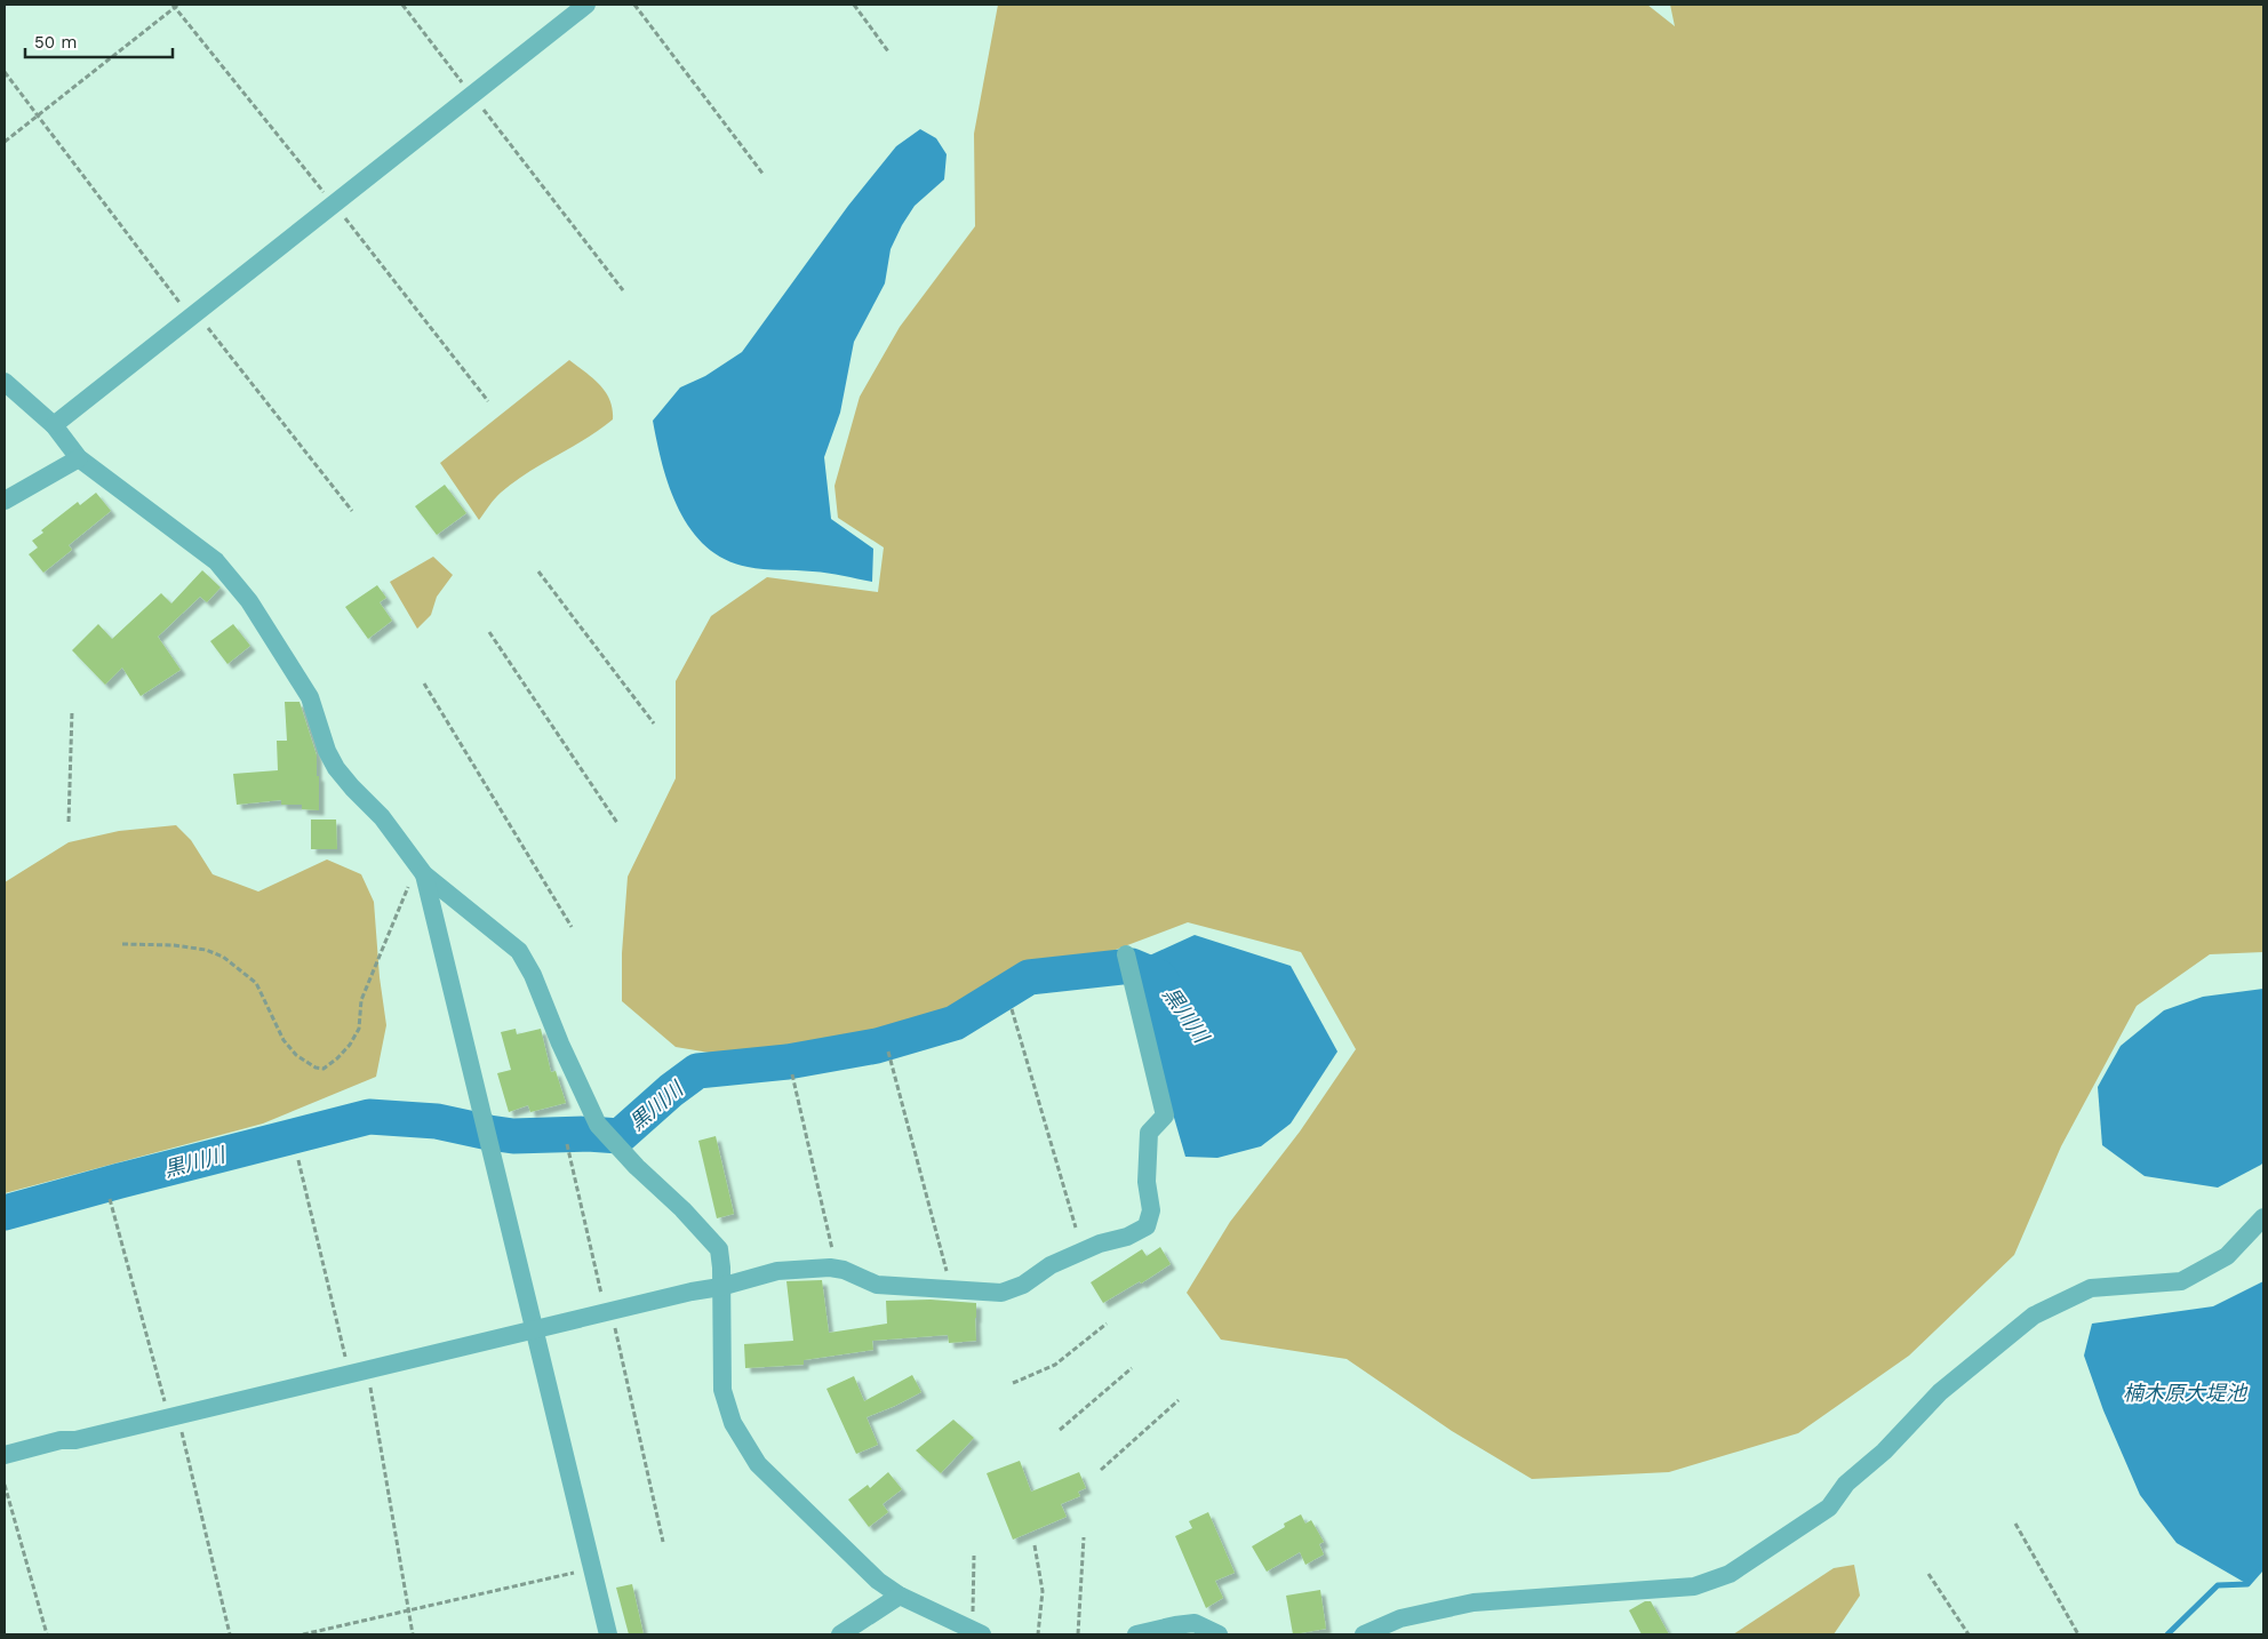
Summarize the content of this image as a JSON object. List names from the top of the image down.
{
  "water": ["黒川川", "楠木原大堤池"],
  "scale_bar": "50 m"
}
